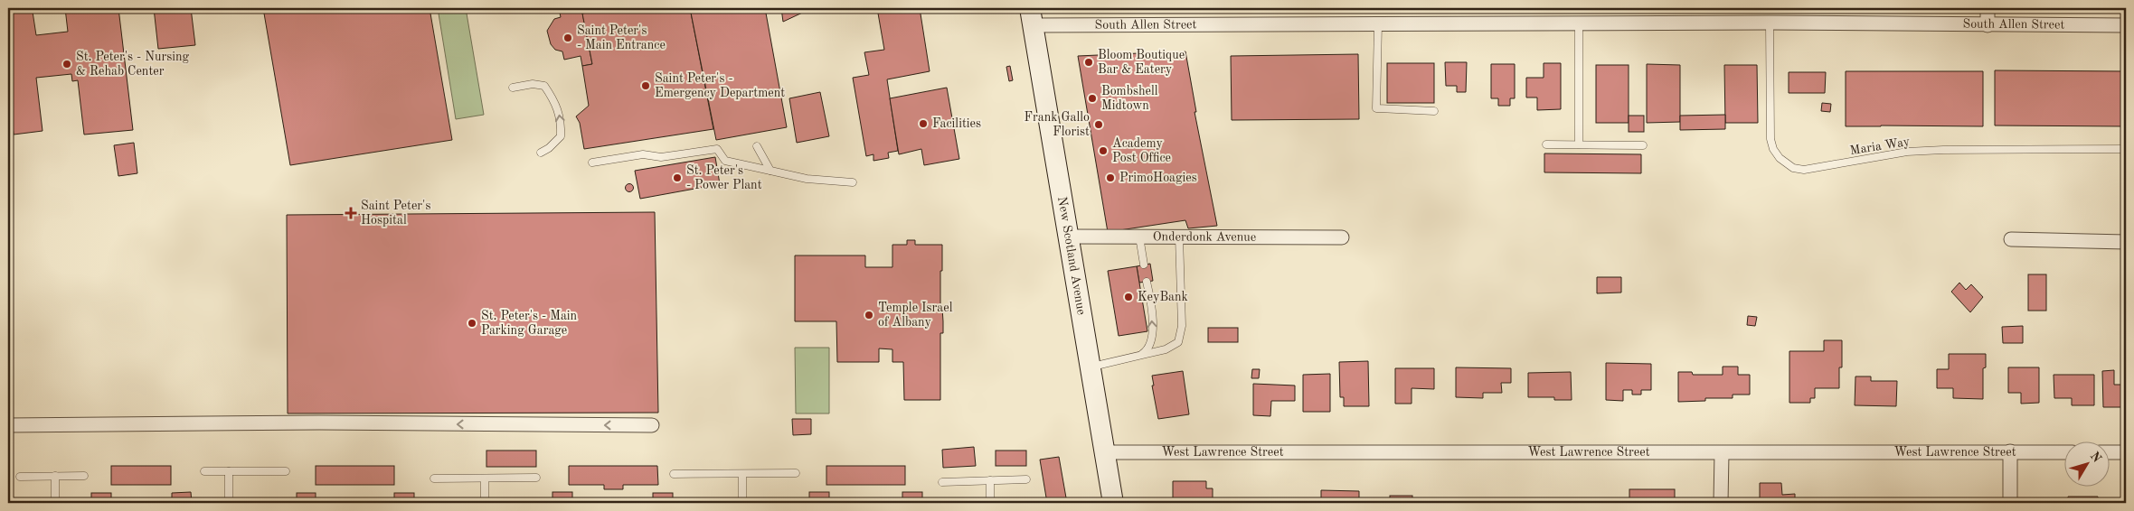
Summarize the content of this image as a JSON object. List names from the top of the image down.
{
  "streets": {
    "street": [
      "South Allen Street",
      "Onderdonk Avenue",
      "New Scotland Avenue",
      "West Lawrence Street"
    ],
    "lane": ["Maria Way"]
  },
  "crossings": [
    ["South Allen Street", "Maria Way"],
    ["South Allen Street", "New Scotland Avenue"],
    ["Onderdonk Avenue", "New Scotland Avenue"],
    ["New Scotland Avenue", "West Lawrence Street"]
  ],
  "places": {
    "other": [
      "Saint Peter's - Main Entrance",
      "Bloom Boutique Bar & Eatery",
      "St. Peter's - Nursing & Rehab Center",
      "Saint Peter's - Emergency Department",
      "Bombshell Midtown",
      "Facilities",
      "Frank Gallo Florist",
      "Academy Post Office",
      "St. Peter's - Power Plant",
      "PrimoHoagies",
      "KeyBank",
      "Temple Israel of Albany",
      "St. Peter's - Main Parking Garage"
    ],
    "health": ["Saint Peter's Hospital"]
  },
  "north": "top right"
}
